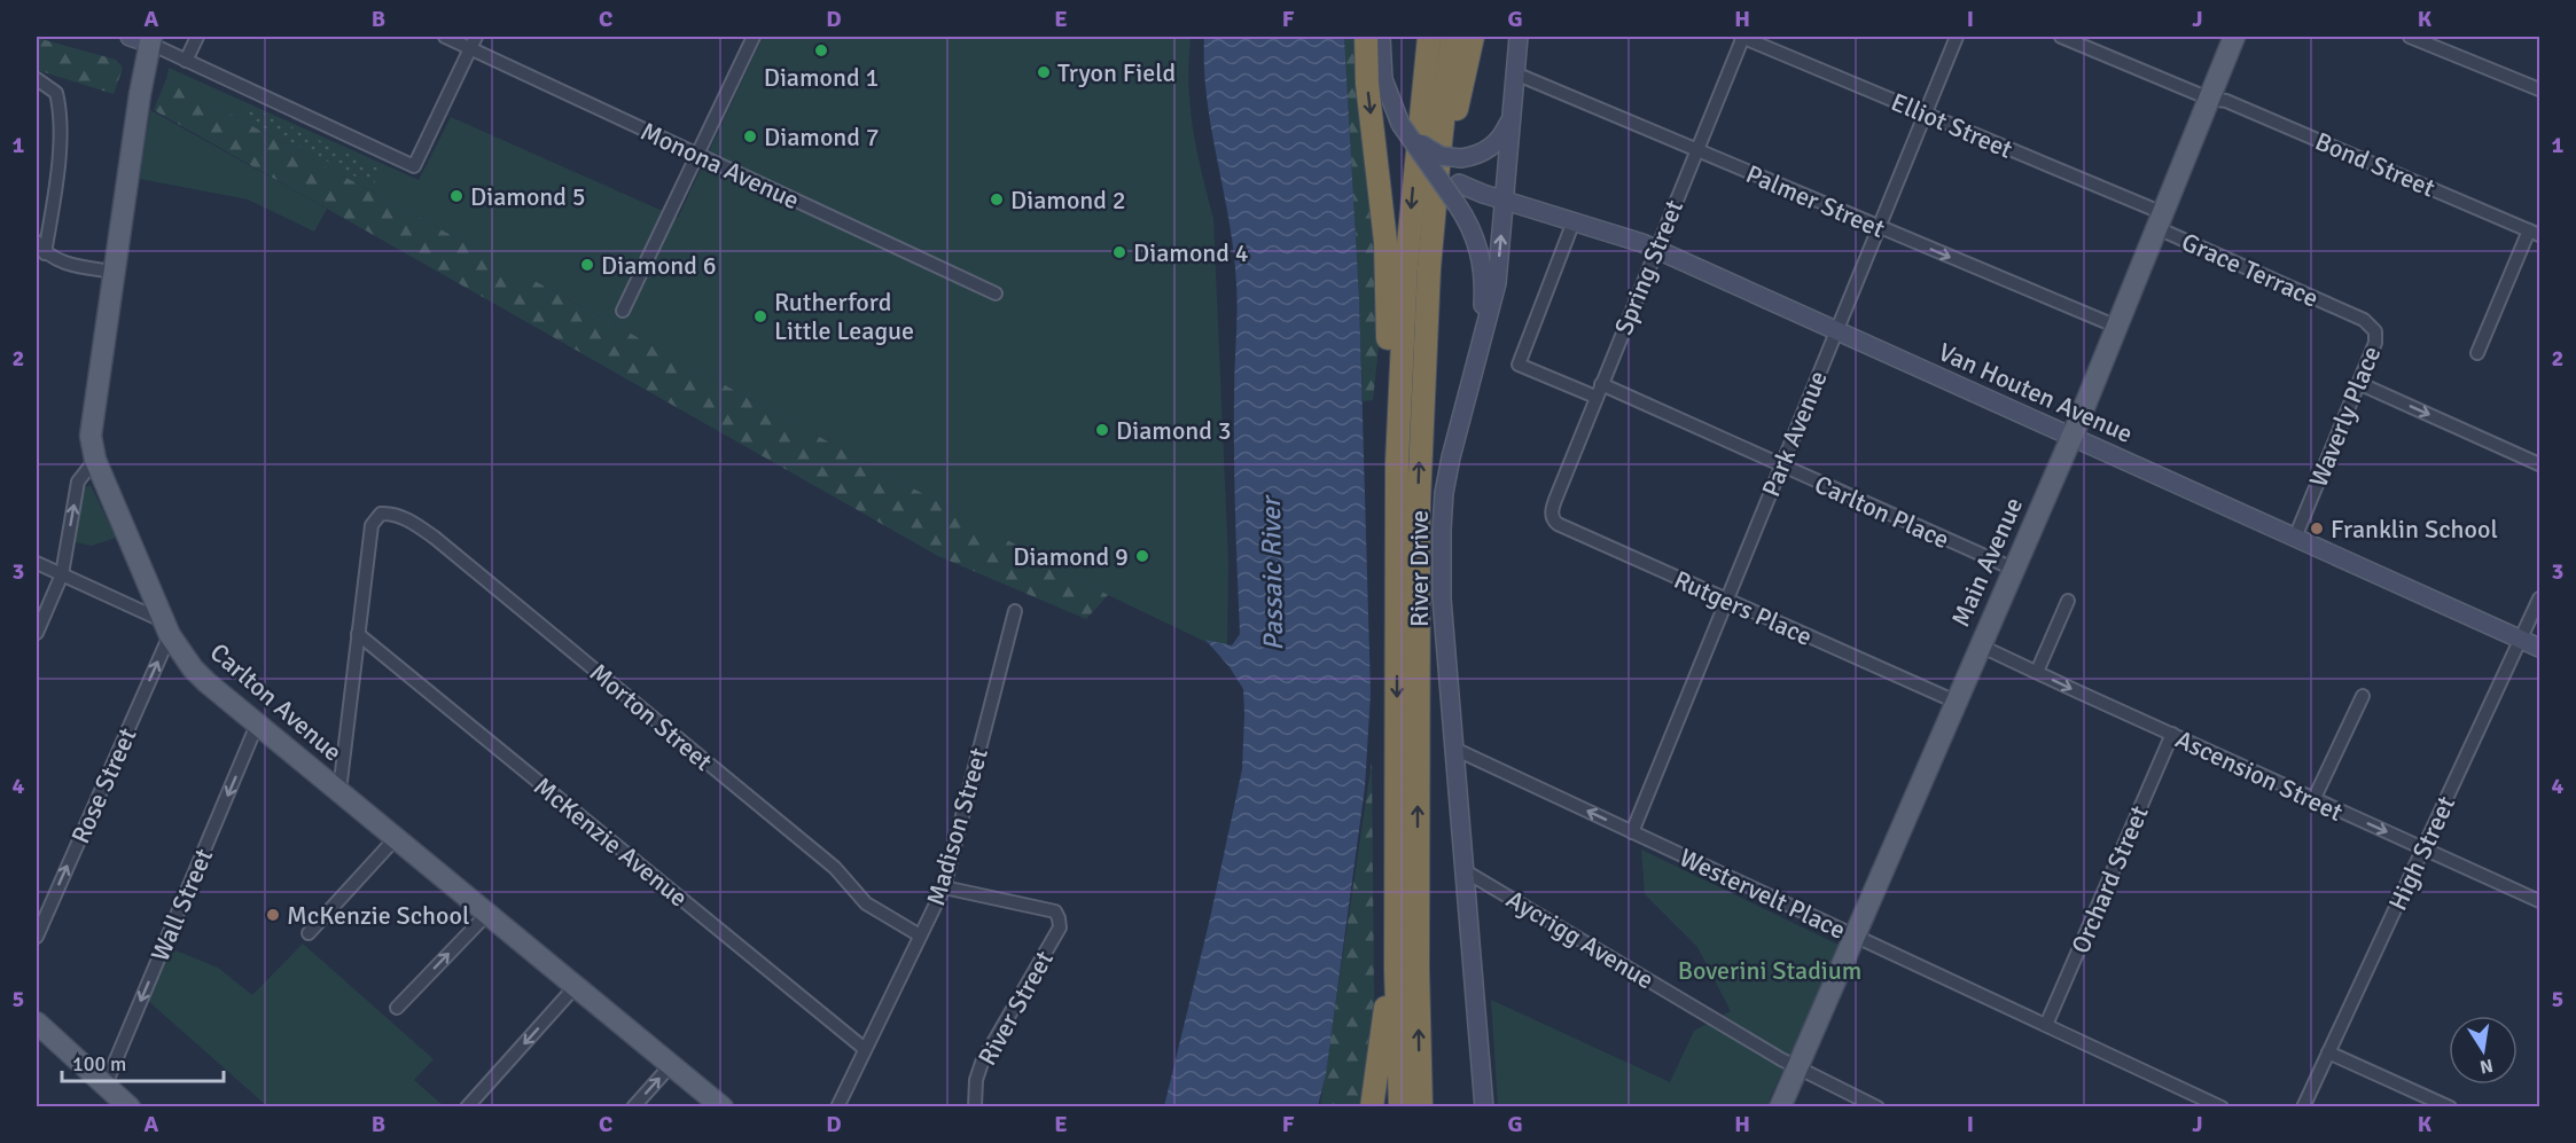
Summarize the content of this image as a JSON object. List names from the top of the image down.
{
  "streets": {
    "main road": [
      "Van Houten Avenue",
      "Main Avenue",
      "River Drive",
      "Carlton Avenue"
    ],
    "street": [
      "Elliot Street",
      "Bond Street",
      "Monona Avenue",
      "Palmer Street",
      "Spring Street",
      "Grace Terrace",
      "Waverly Place",
      "Park Avenue",
      "Carlton Place",
      "Rutgers Place",
      "Morton Street",
      "Ascension Street",
      "Rose Street",
      "Madison Street",
      "McKenzie Avenue",
      "High Street",
      "Orchard Street",
      "Westervelt Place",
      "Wall Street",
      "Aycrigg Avenue",
      "River Street"
    ]
  },
  "crossings": [
    ["Elliot Street", "Spring Street"],
    ["Elliot Street", "Grace Terrace"],
    ["Elliot Street", "Park Avenue"],
    ["Elliot Street", "Main Avenue"],
    ["Bond Street", "Main Avenue"],
    ["Palmer Street", "Spring Street"],
    ["Palmer Street", "Park Avenue"],
    ["Palmer Street", "Main Avenue"],
    ["Palmer Street", "River Drive"],
    ["Spring Street", "Van Houten Avenue"],
    ["Spring Street", "Carlton Place"],
    ["Spring Street", "Rutgers Place"],
    ["Grace Terrace", "Waverly Place"],
    ["Grace Terrace", "Main Avenue"],
    ["Van Houten Avenue", "Waverly Place"],
    ["Van Houten Avenue", "Park Avenue"],
    ["Van Houten Avenue", "Main Avenue"],
    ["Van Houten Avenue", "River Drive"],
    ["Van Houten Avenue", "High Street"],
    ["Park Avenue", "Carlton Place"],
    ["Park Avenue", "Rutgers Place"],
    ["Park Avenue", "Westervelt Place"],
    ["Carlton Place", "Main Avenue"],
    ["Main Avenue", "Rutgers Place"],
    ["Main Avenue", "Ascension Street"],
    ["Main Avenue", "Westervelt Place"],
    ["Main Avenue", "Aycrigg Avenue"],
    ["River Drive", "Westervelt Place"],
    ["River Drive", "Aycrigg Avenue"],
    ["Carlton Avenue", "Rose Street"],
    ["Carlton Avenue", "Wall Street"],
    ["Morton Street", "Madison Street"],
    ["Morton Street", "McKenzie Avenue"],
    ["Ascension Street", "High Street"],
    ["Ascension Street", "Orchard Street"],
    ["Madison Street", "McKenzie Avenue"],
    ["Madison Street", "River Street"],
    ["Orchard Street", "Westervelt Place"]
  ],
  "one_way": [
    "Palmer Street",
    "Ascension Street",
    "Rose Street",
    "Wall Street"
  ],
  "water": ["Passaic River"],
  "parks": ["Boverini Stadium"],
  "places": [
    "Diamond 1",
    "Tryon Field",
    "Diamond 7",
    "Diamond 5",
    "Diamond 2",
    "Diamond 4",
    "Diamond 6",
    "Rutherford Little League",
    "Diamond 3",
    "Franklin School",
    "Diamond 9",
    "McKenzie School"
  ],
  "scale_bar": "100 m",
  "north": "bottom",
  "grid": {
    "columns": [
      "A",
      "B",
      "C",
      "D",
      "E",
      "F",
      "G",
      "H",
      "I",
      "J",
      "K"
    ],
    "rows": [
      "1",
      "2",
      "3",
      "4",
      "5"
    ]
  }
}
